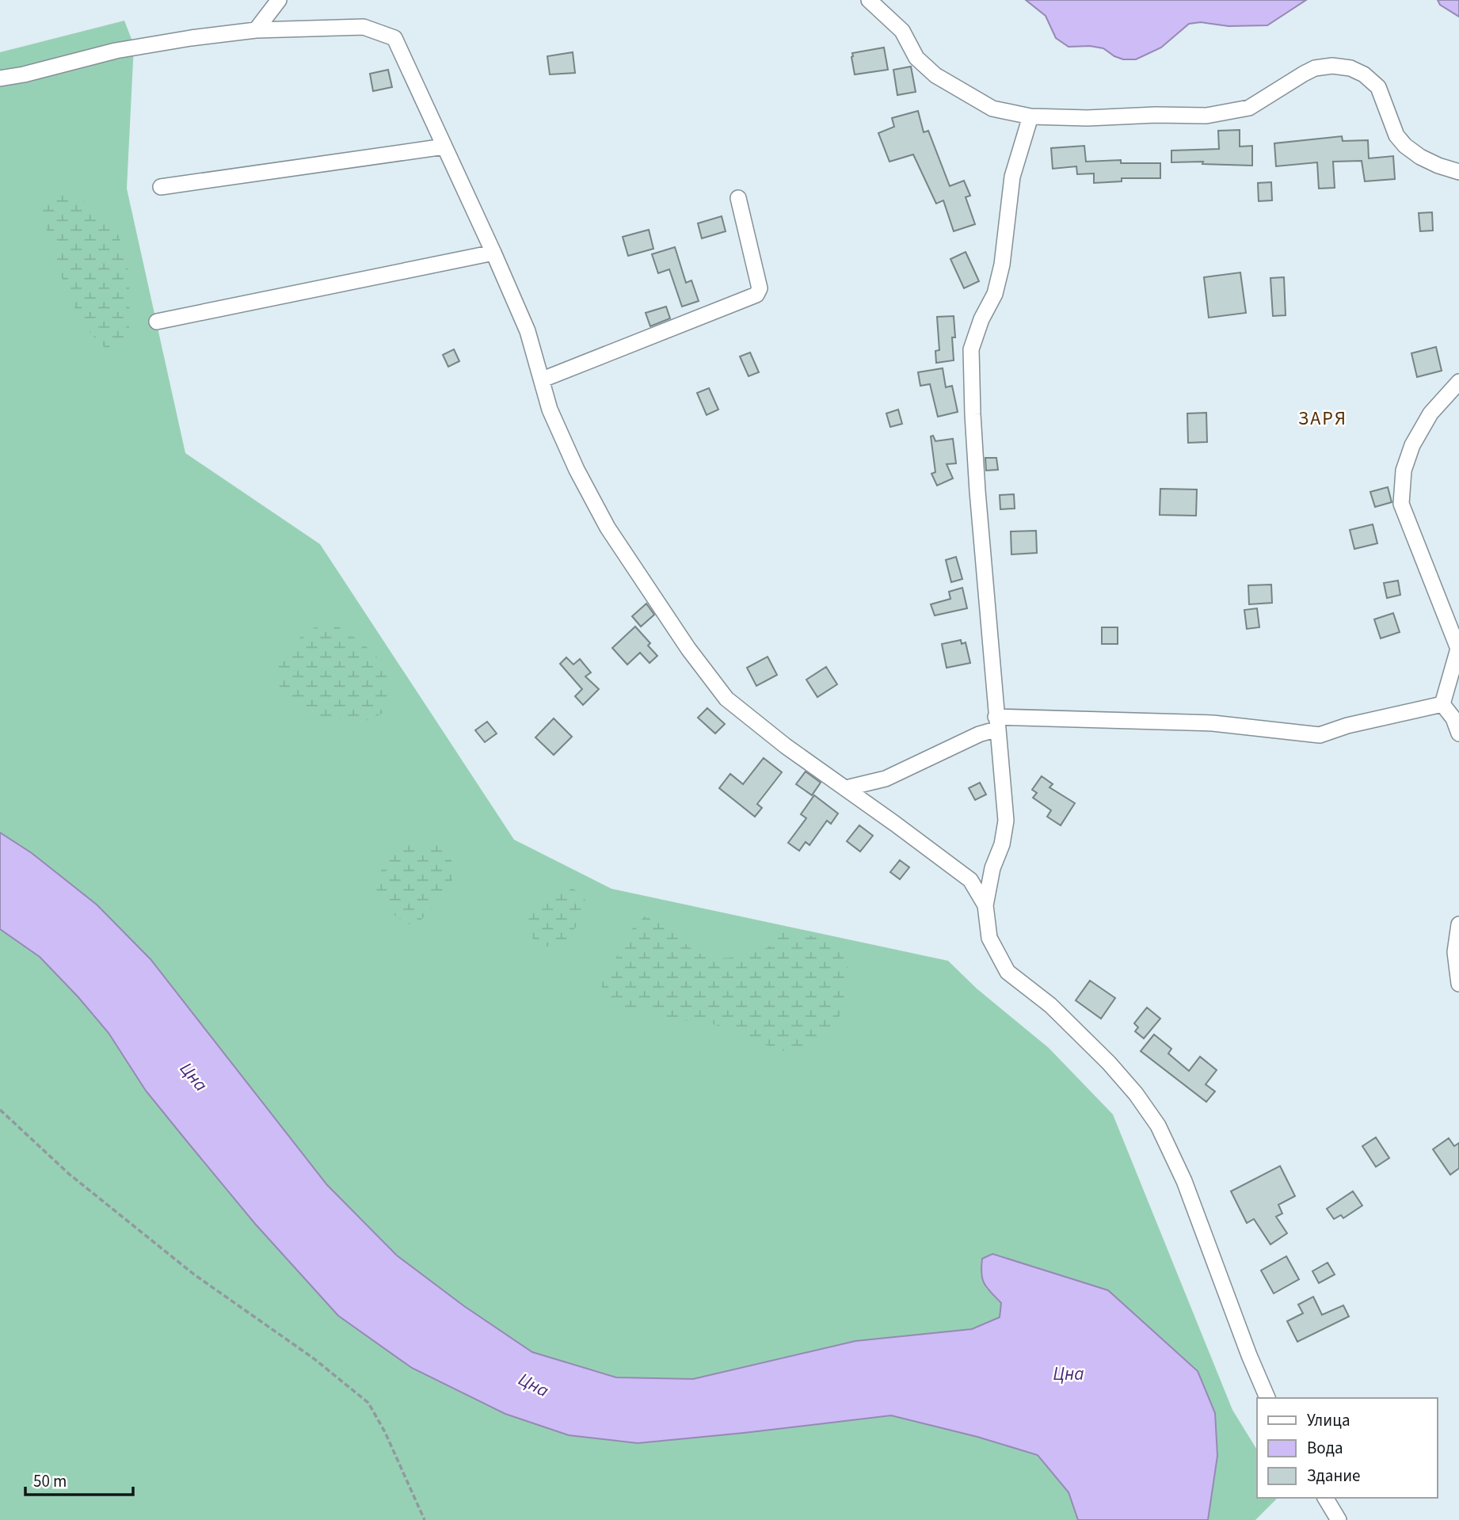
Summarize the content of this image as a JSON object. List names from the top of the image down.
{
  "districts": ["ЗАРЯ"],
  "water": ["Цна"],
  "legend": ["Улица", "Вода", "Здание"],
  "scale_bar": "50 m"
}
